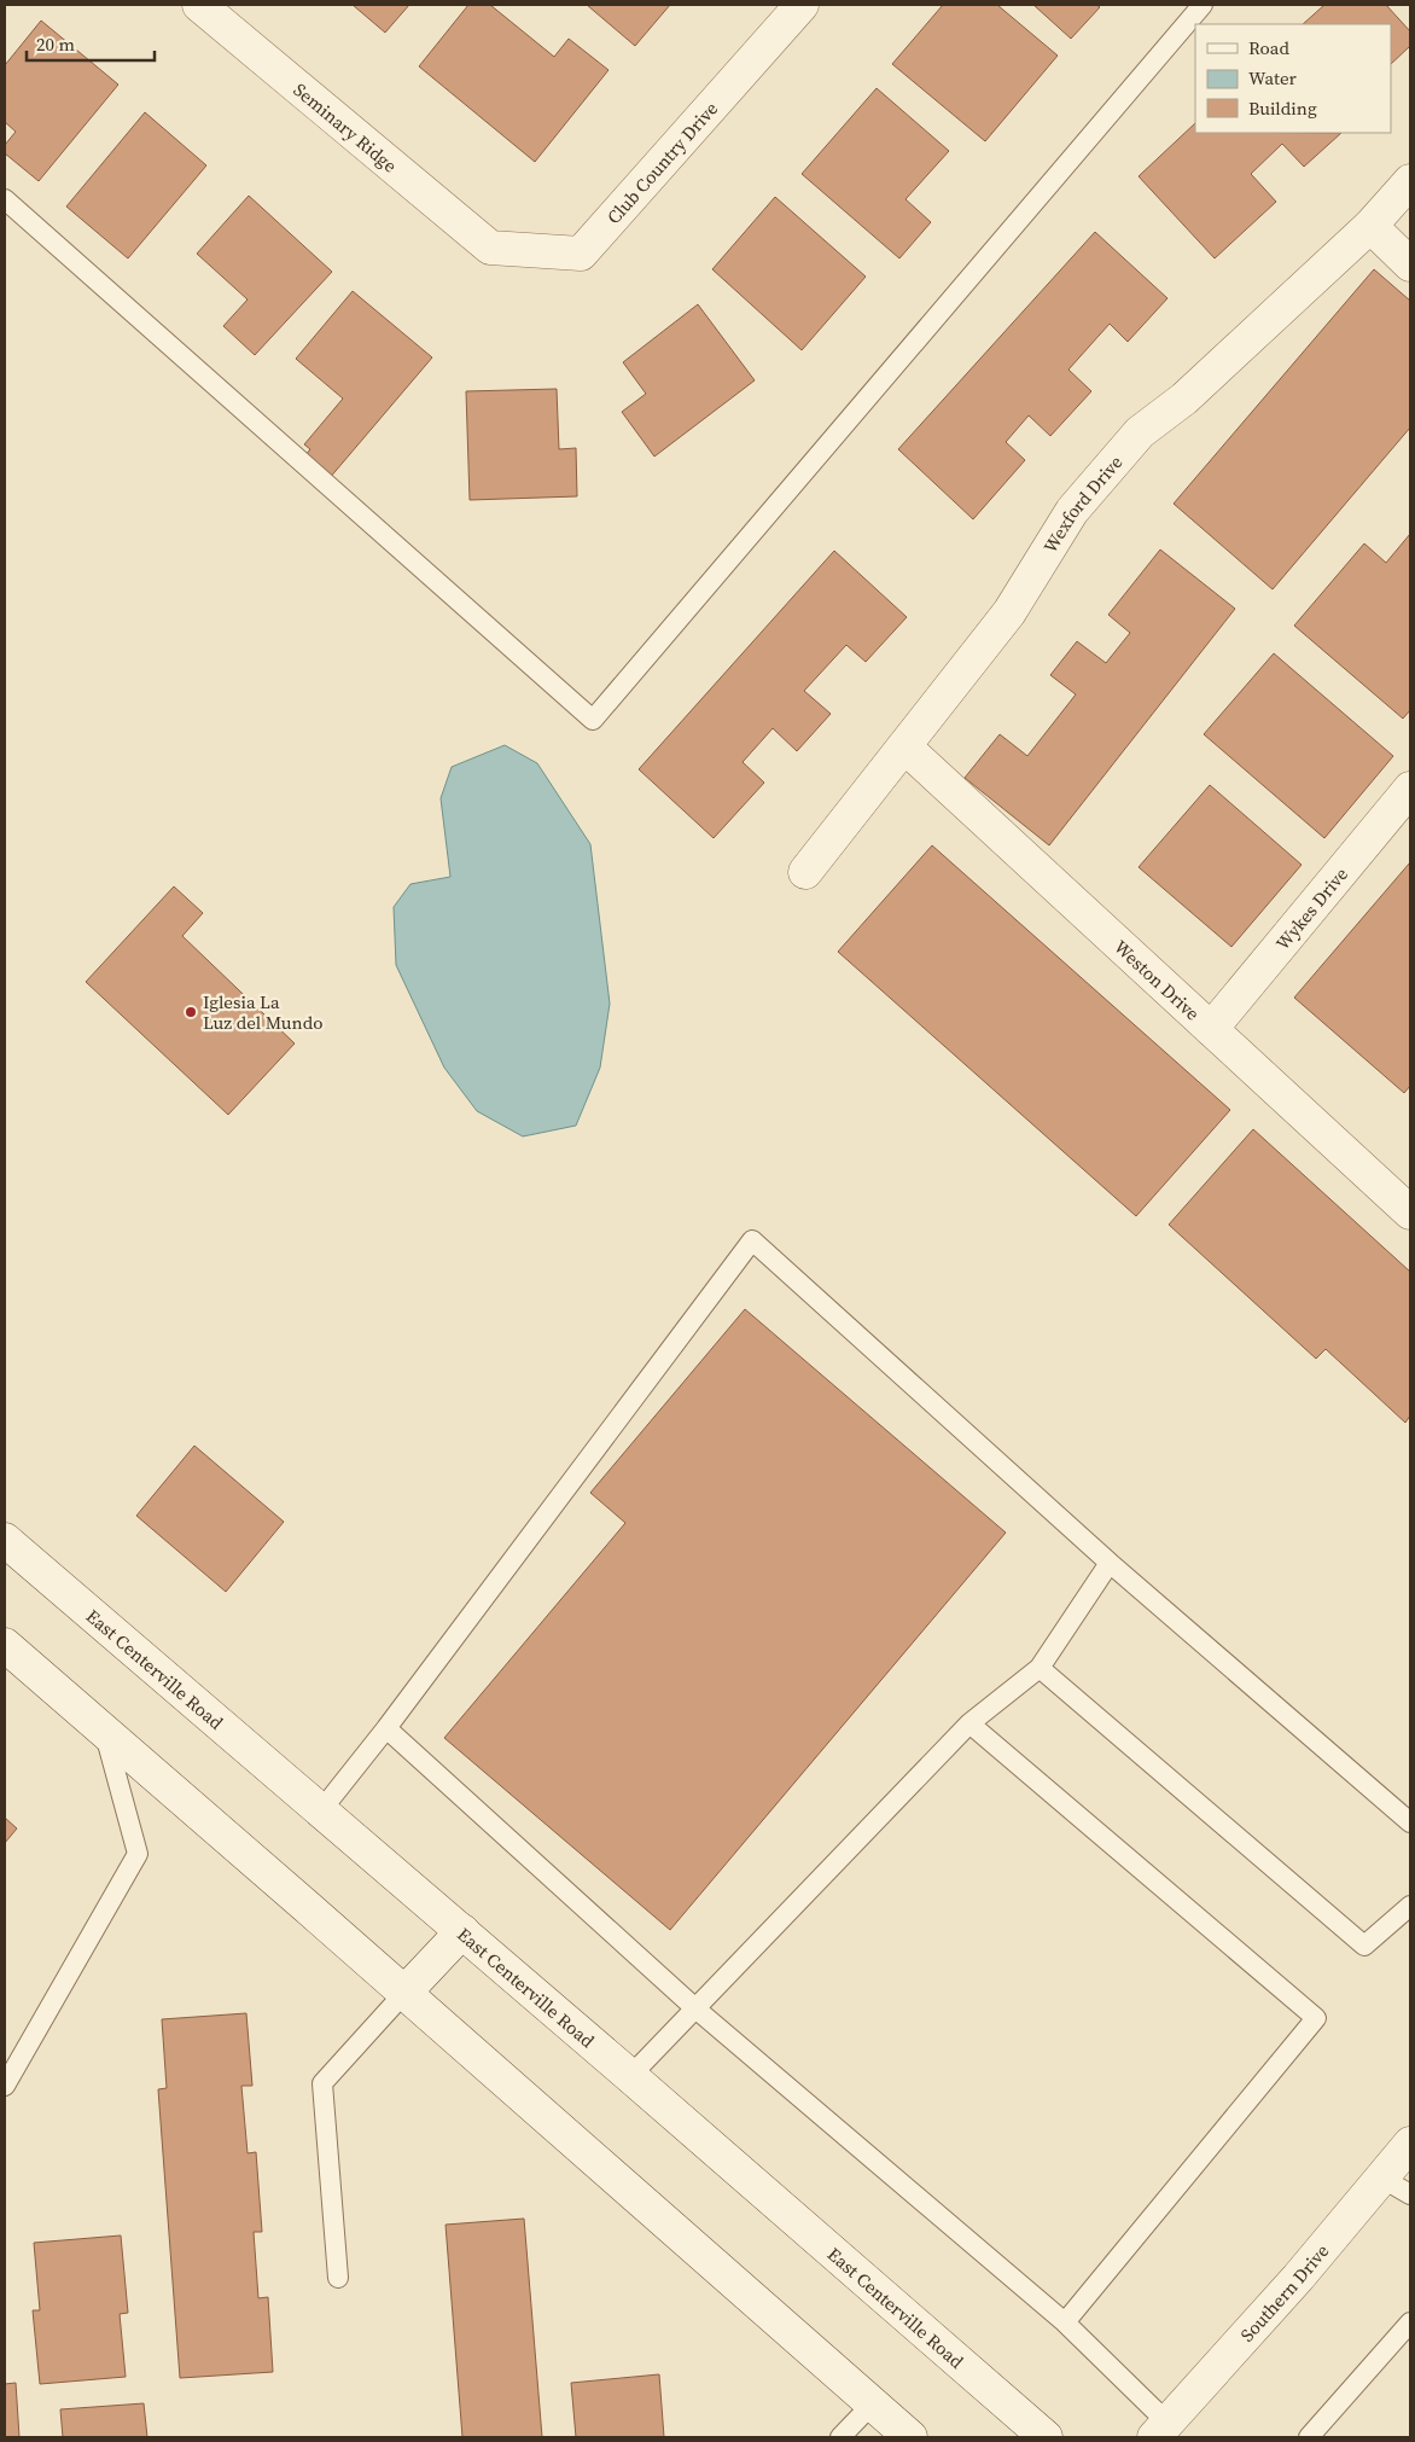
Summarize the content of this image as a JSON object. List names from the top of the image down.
{
  "streets": {
    "street": [
      "Seminary Ridge",
      "Club Country Drive",
      "Wexford Drive",
      "Wykes Drive",
      "Weston Drive",
      "East Centerville Road",
      "Southern Drive"
    ]
  },
  "crossings": [
    ["Seminary Ridge", "Club Country Drive"],
    ["Wexford Drive", "Weston Drive"],
    ["Wykes Drive", "Weston Drive"]
  ],
  "places": ["Iglesia La Luz del Mundo"],
  "legend": ["Road", "Water", "Building"],
  "scale_bar": "20 m"
}
